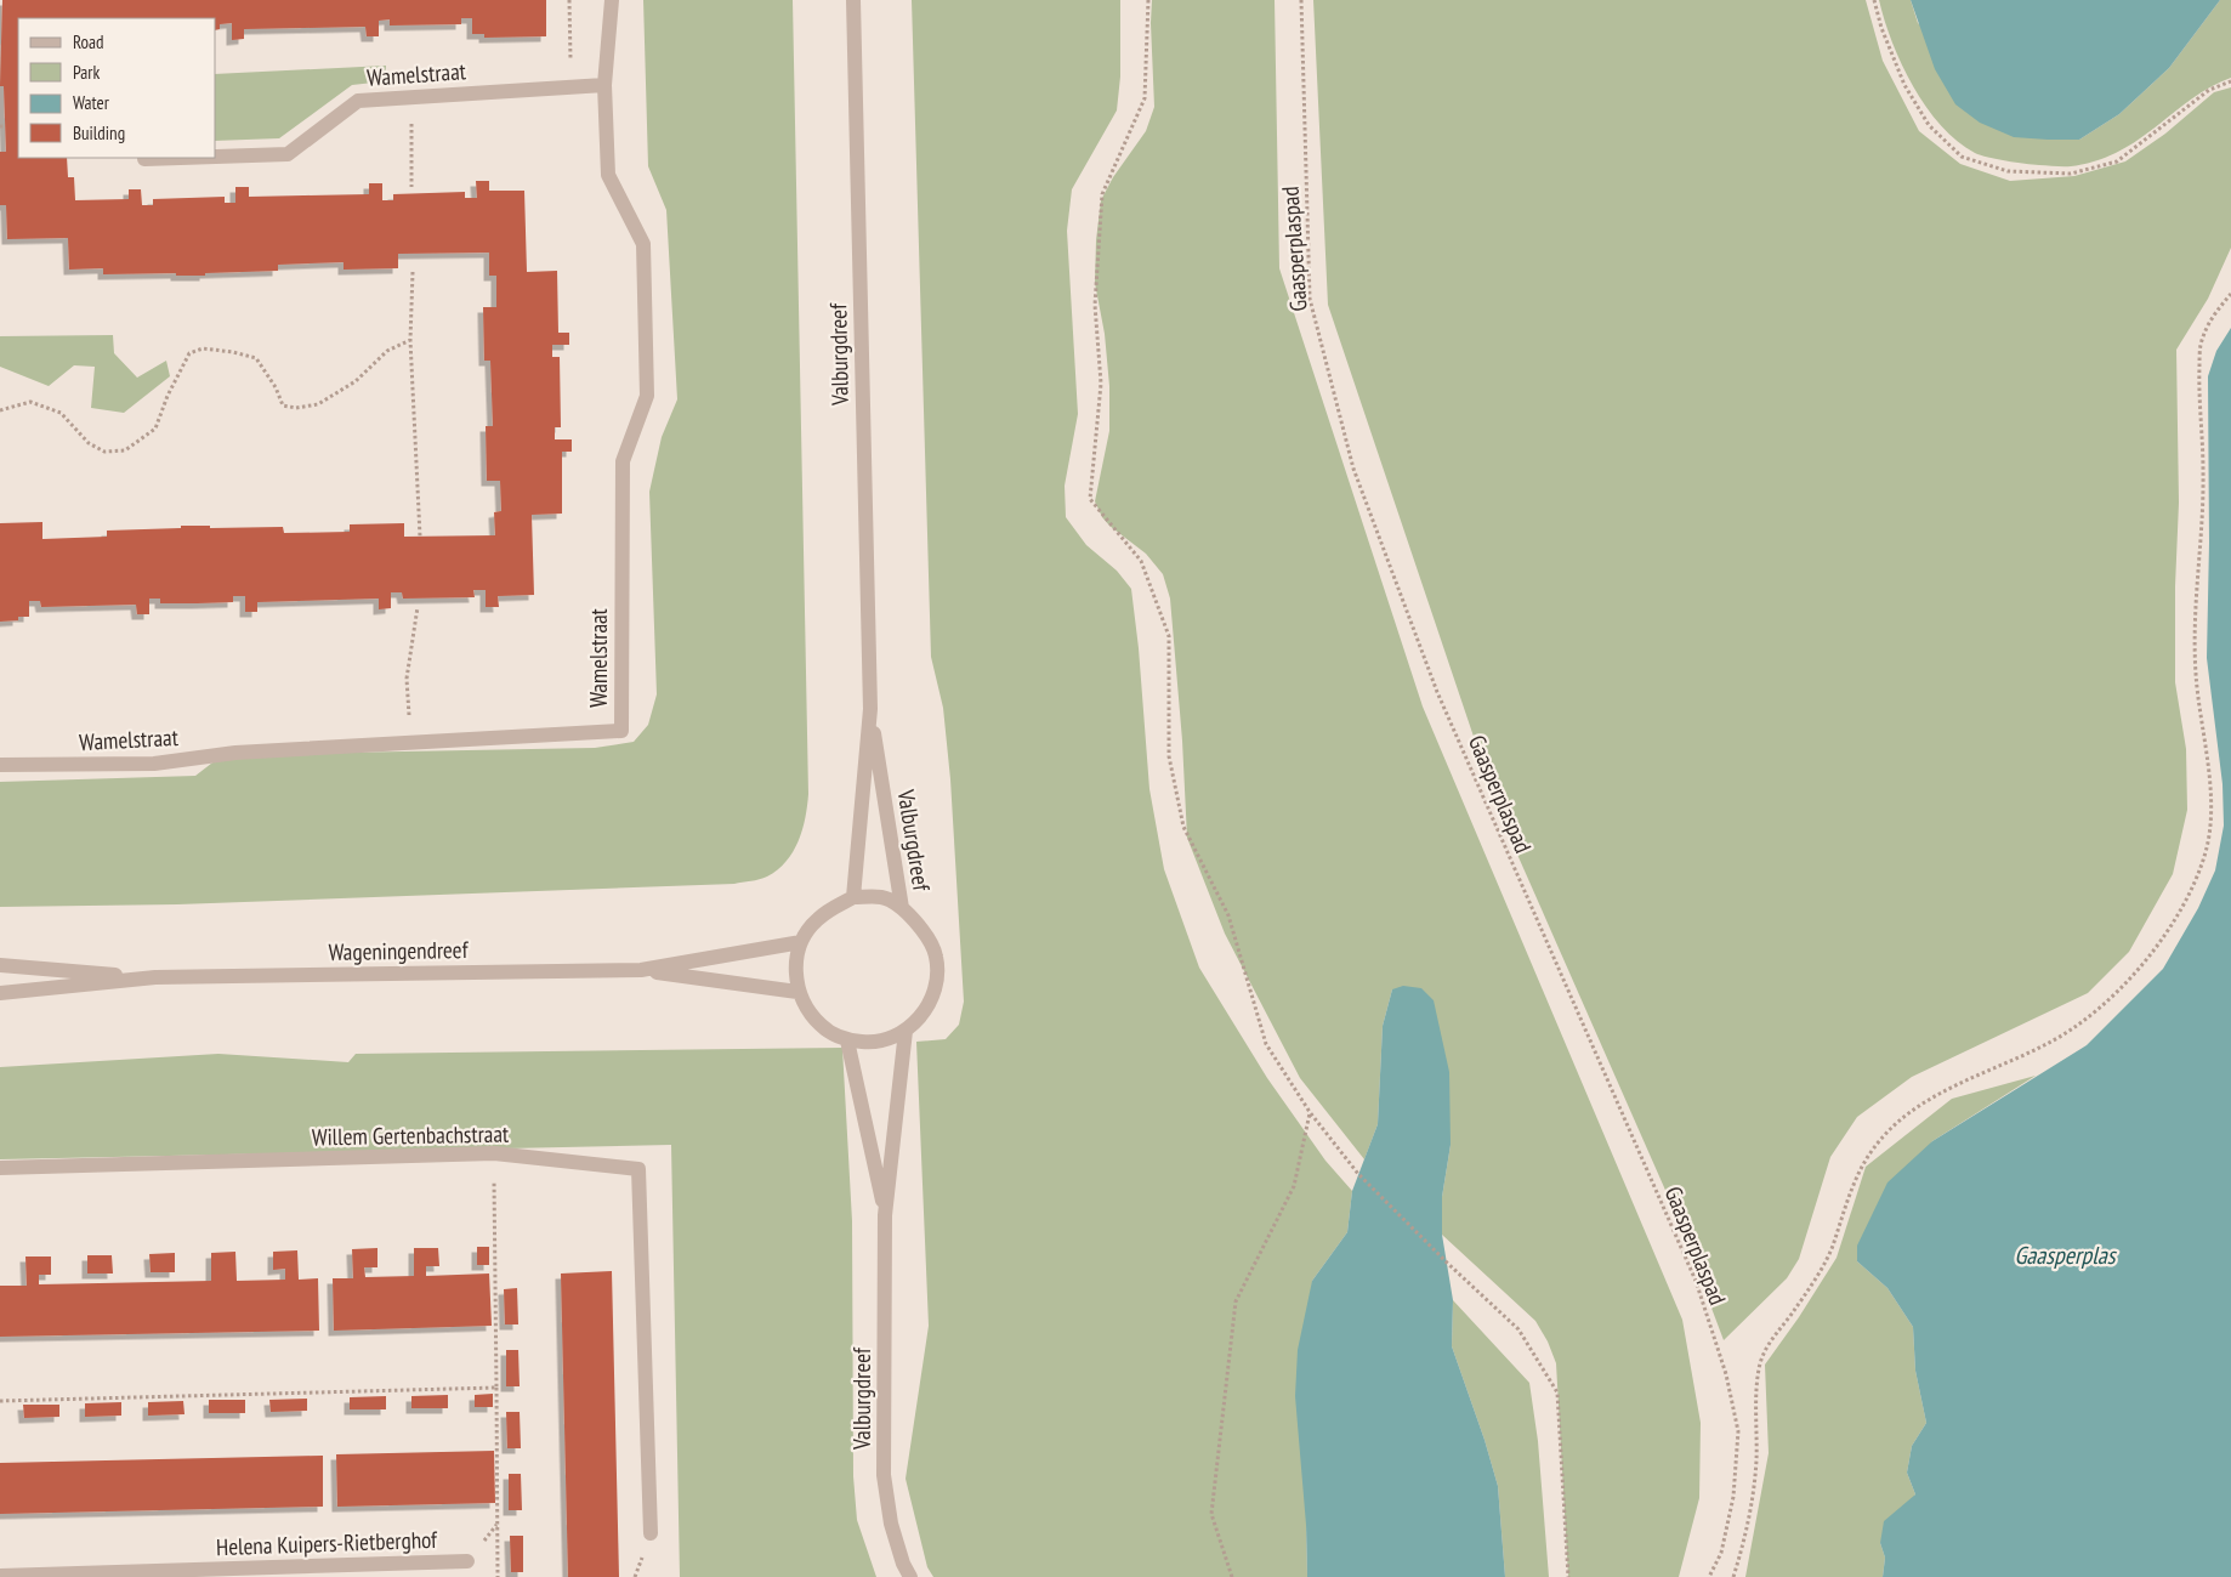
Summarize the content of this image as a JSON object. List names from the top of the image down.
{
  "streets": {
    "street": [
      "Wamelstraat",
      "Valburgdreef",
      "Wageningendreef",
      "Willem Gertenbachstraat",
      "Helena Kuipers-Rietberghof"
    ],
    "path": ["Gaasperplaspad"]
  },
  "crossings": [
    ["Valburgdreef", "Wageningendreef"]
  ],
  "water": ["Gaasperplas"],
  "legend": [
    "Road",
    "Park",
    "Water",
    "Building"
  ]
}
